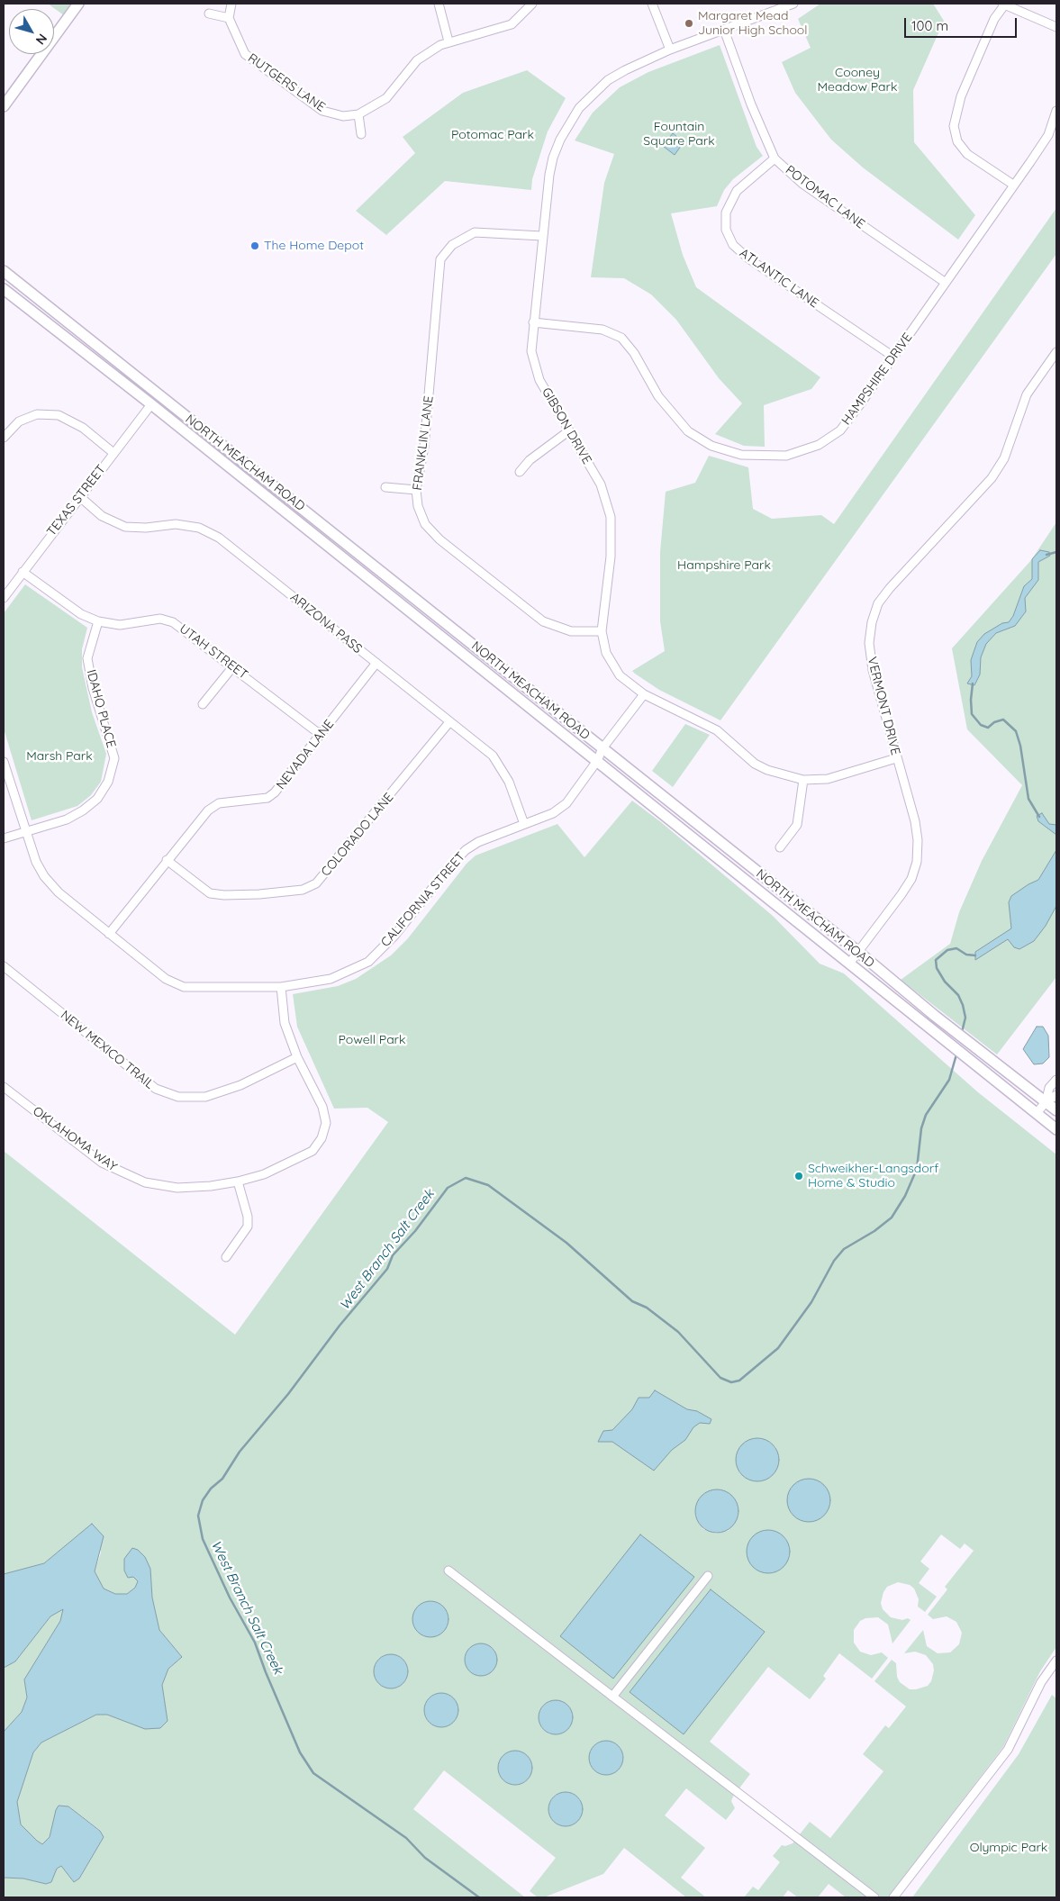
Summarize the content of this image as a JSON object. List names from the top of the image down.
{
  "streets": {
    "main road": ["NORTH MEACHAM ROAD"],
    "street": [
      "RUTGERS LANE",
      "POTOMAC LANE",
      "ATLANTIC LANE",
      "HAMPSHIRE DRIVE",
      "GIBSON DRIVE",
      "FRANKLIN LANE",
      "TEXAS STREET",
      "ARIZONA PASS",
      "UTAH STREET",
      "VERMONT DRIVE",
      "IDAHO PLACE",
      "NEVADA LANE",
      "COLORADO LANE",
      "CALIFORNIA STREET",
      "NEW MEXICO TRAIL",
      "OKLAHOMA WAY"
    ]
  },
  "crossings": [
    ["POTOMAC LANE", "ATLANTIC LANE"],
    ["POTOMAC LANE", "HAMPSHIRE DRIVE"],
    ["POTOMAC LANE", "GIBSON DRIVE"],
    ["ATLANTIC LANE", "HAMPSHIRE DRIVE"],
    ["HAMPSHIRE DRIVE", "GIBSON DRIVE"],
    ["GIBSON DRIVE", "FRANKLIN LANE"],
    ["GIBSON DRIVE", "VERMONT DRIVE"],
    ["GIBSON DRIVE", "CALIFORNIA STREET"],
    ["NORTH MEACHAM ROAD", "TEXAS STREET"],
    ["NORTH MEACHAM ROAD", "VERMONT DRIVE"],
    ["NORTH MEACHAM ROAD", "CALIFORNIA STREET"],
    ["TEXAS STREET", "ARIZONA PASS"],
    ["TEXAS STREET", "UTAH STREET"],
    ["ARIZONA PASS", "NEVADA LANE"],
    ["ARIZONA PASS", "COLORADO LANE"],
    ["ARIZONA PASS", "CALIFORNIA STREET"],
    ["UTAH STREET", "IDAHO PLACE"],
    ["UTAH STREET", "NEVADA LANE"],
    ["NEVADA LANE", "COLORADO LANE"],
    ["NEVADA LANE", "CALIFORNIA STREET"],
    ["NEW MEXICO TRAIL", "OKLAHOMA WAY"]
  ],
  "water": ["West Branch Salt Creek"],
  "parks": [
    "Cooney Meadow Park",
    "Fountain Square Park",
    "Potomac Park",
    "Hampshire Park",
    "Marsh Park",
    "Powell Park",
    "Olympic Park"
  ],
  "places": ["Margaret Mead Junior High School", "The Home Depot", "Schweikher-Langsdorf Home & Studio"],
  "scale_bar": "100 m",
  "north": "bottom right"
}
